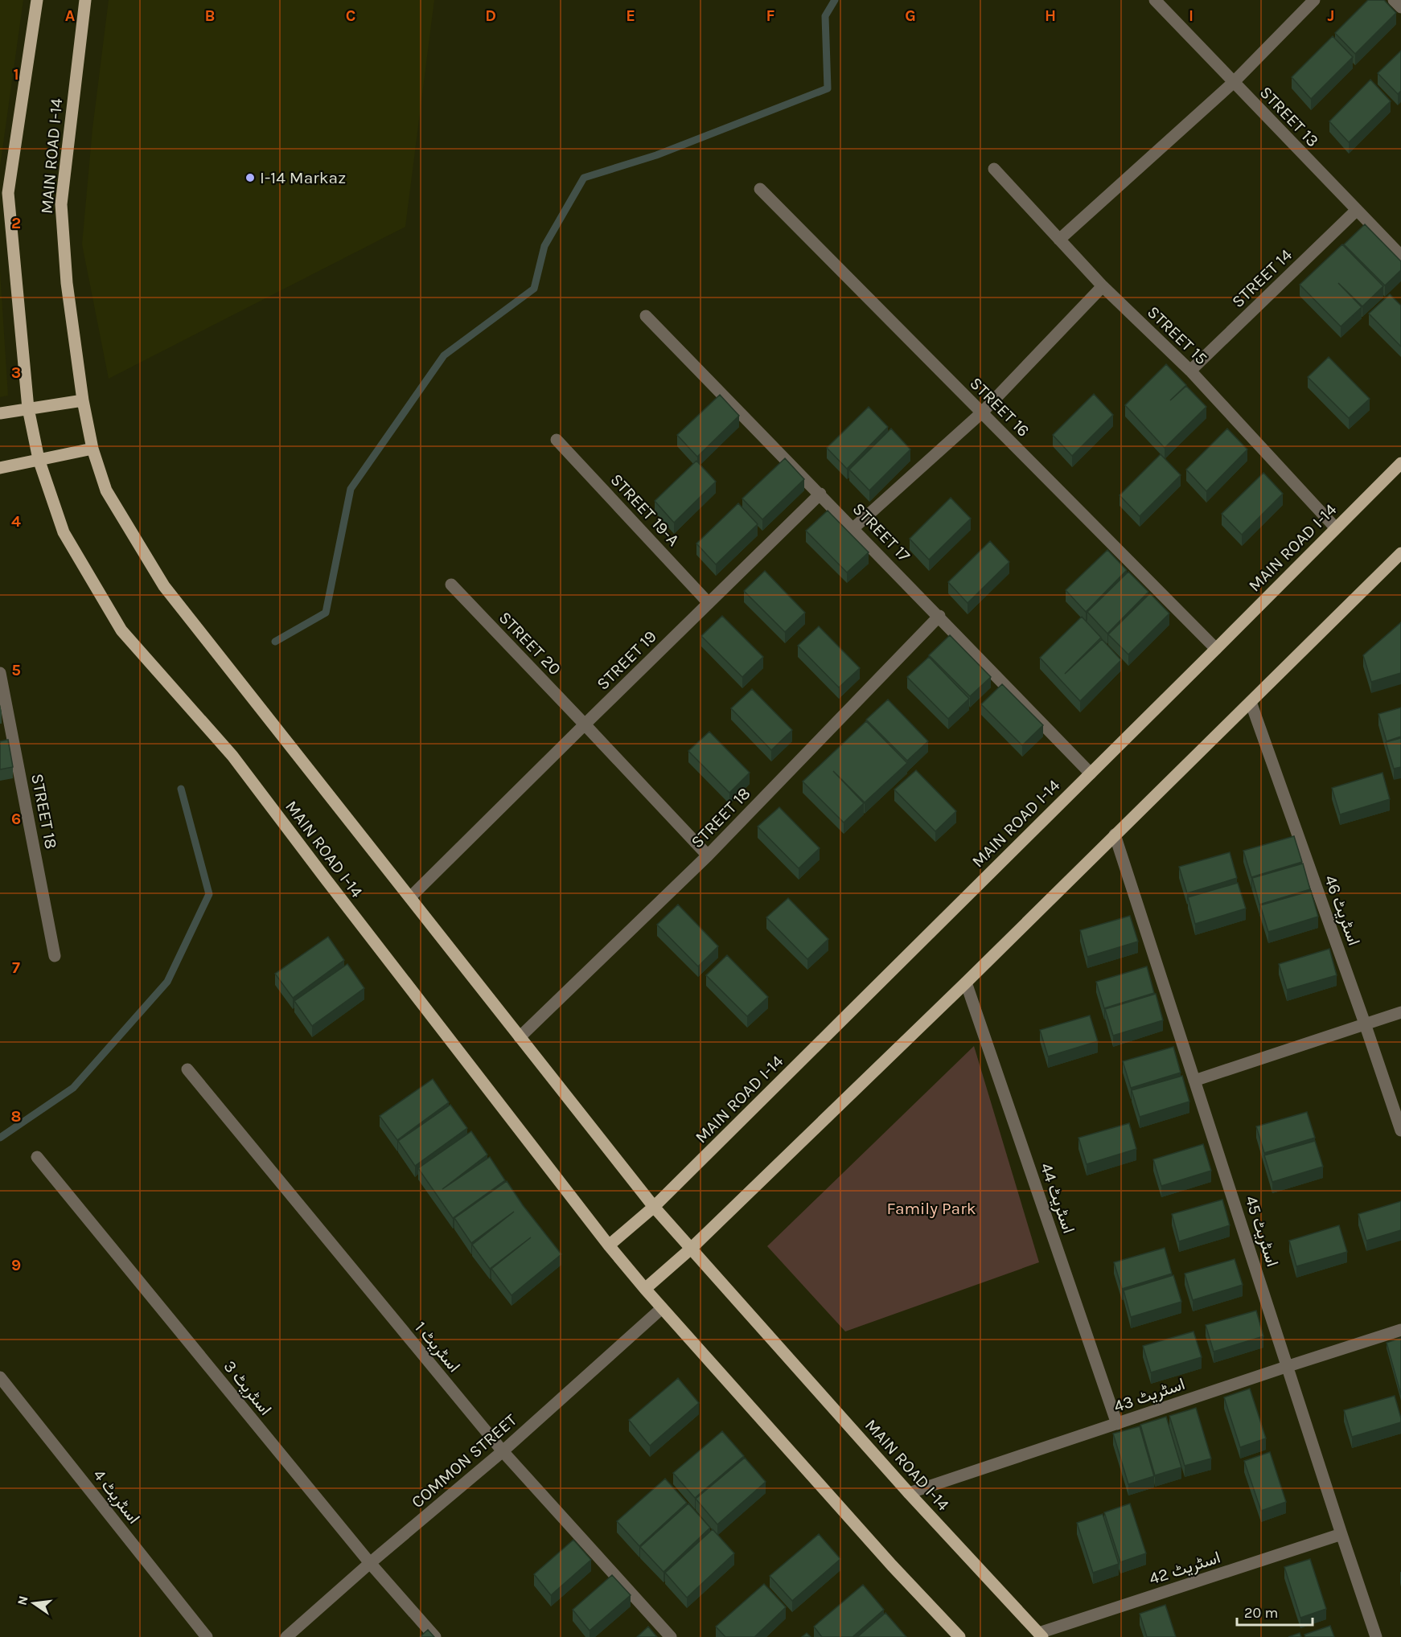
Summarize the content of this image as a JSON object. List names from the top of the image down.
{
  "streets": {
    "main road": ["MAIN ROAD I-14"],
    "street": [
      "STREET 13",
      "STREET 14",
      "STREET 15",
      "STREET 16",
      "STREET 19-A",
      "STREET 17",
      "STREET 20",
      "STREET 19",
      "STREET 18",
      "اسٹریٹ 46",
      "اسٹریٹ 44",
      "اسٹریٹ 45",
      "اسٹریٹ 1",
      "اسٹریٹ 3",
      "اسٹریٹ 43",
      "COMMON STREET",
      "اسٹریٹ 4",
      "اسٹریٹ 42"
    ]
  },
  "crossings": [
    ["STREET 13", "STREET 14"],
    ["MAIN ROAD I-14", "STREET 15"],
    ["MAIN ROAD I-14", "STREET 16"],
    ["MAIN ROAD I-14", "STREET 17"],
    ["MAIN ROAD I-14", "STREET 19"],
    ["MAIN ROAD I-14", "STREET 18"],
    ["MAIN ROAD I-14", "اسٹریٹ 43"],
    ["MAIN ROAD I-14", "COMMON STREET"],
    ["MAIN ROAD I-14", "اسٹریٹ 42"],
    ["STREET 14", "STREET 15"],
    ["STREET 19-A", "STREET 19"],
    ["STREET 17", "STREET 19"],
    ["STREET 17", "STREET 18"],
    ["STREET 20", "STREET 19"],
    ["اسٹریٹ 44", "اسٹریٹ 43"],
    ["اسٹریٹ 45", "اسٹریٹ 43"],
    ["اسٹریٹ 45", "اسٹریٹ 42"],
    ["اسٹریٹ 1", "COMMON STREET"],
    ["اسٹریٹ 3", "COMMON STREET"]
  ],
  "parks": ["Family Park"],
  "places": ["I-14 Markaz"],
  "scale_bar": "20 m",
  "north": "left",
  "grid": {
    "columns": [
      "A",
      "B",
      "C",
      "D",
      "E",
      "F",
      "G",
      "H",
      "I",
      "J"
    ],
    "rows": [
      "1",
      "2",
      "3",
      "4",
      "5",
      "6",
      "7",
      "8",
      "9"
    ]
  }
}
